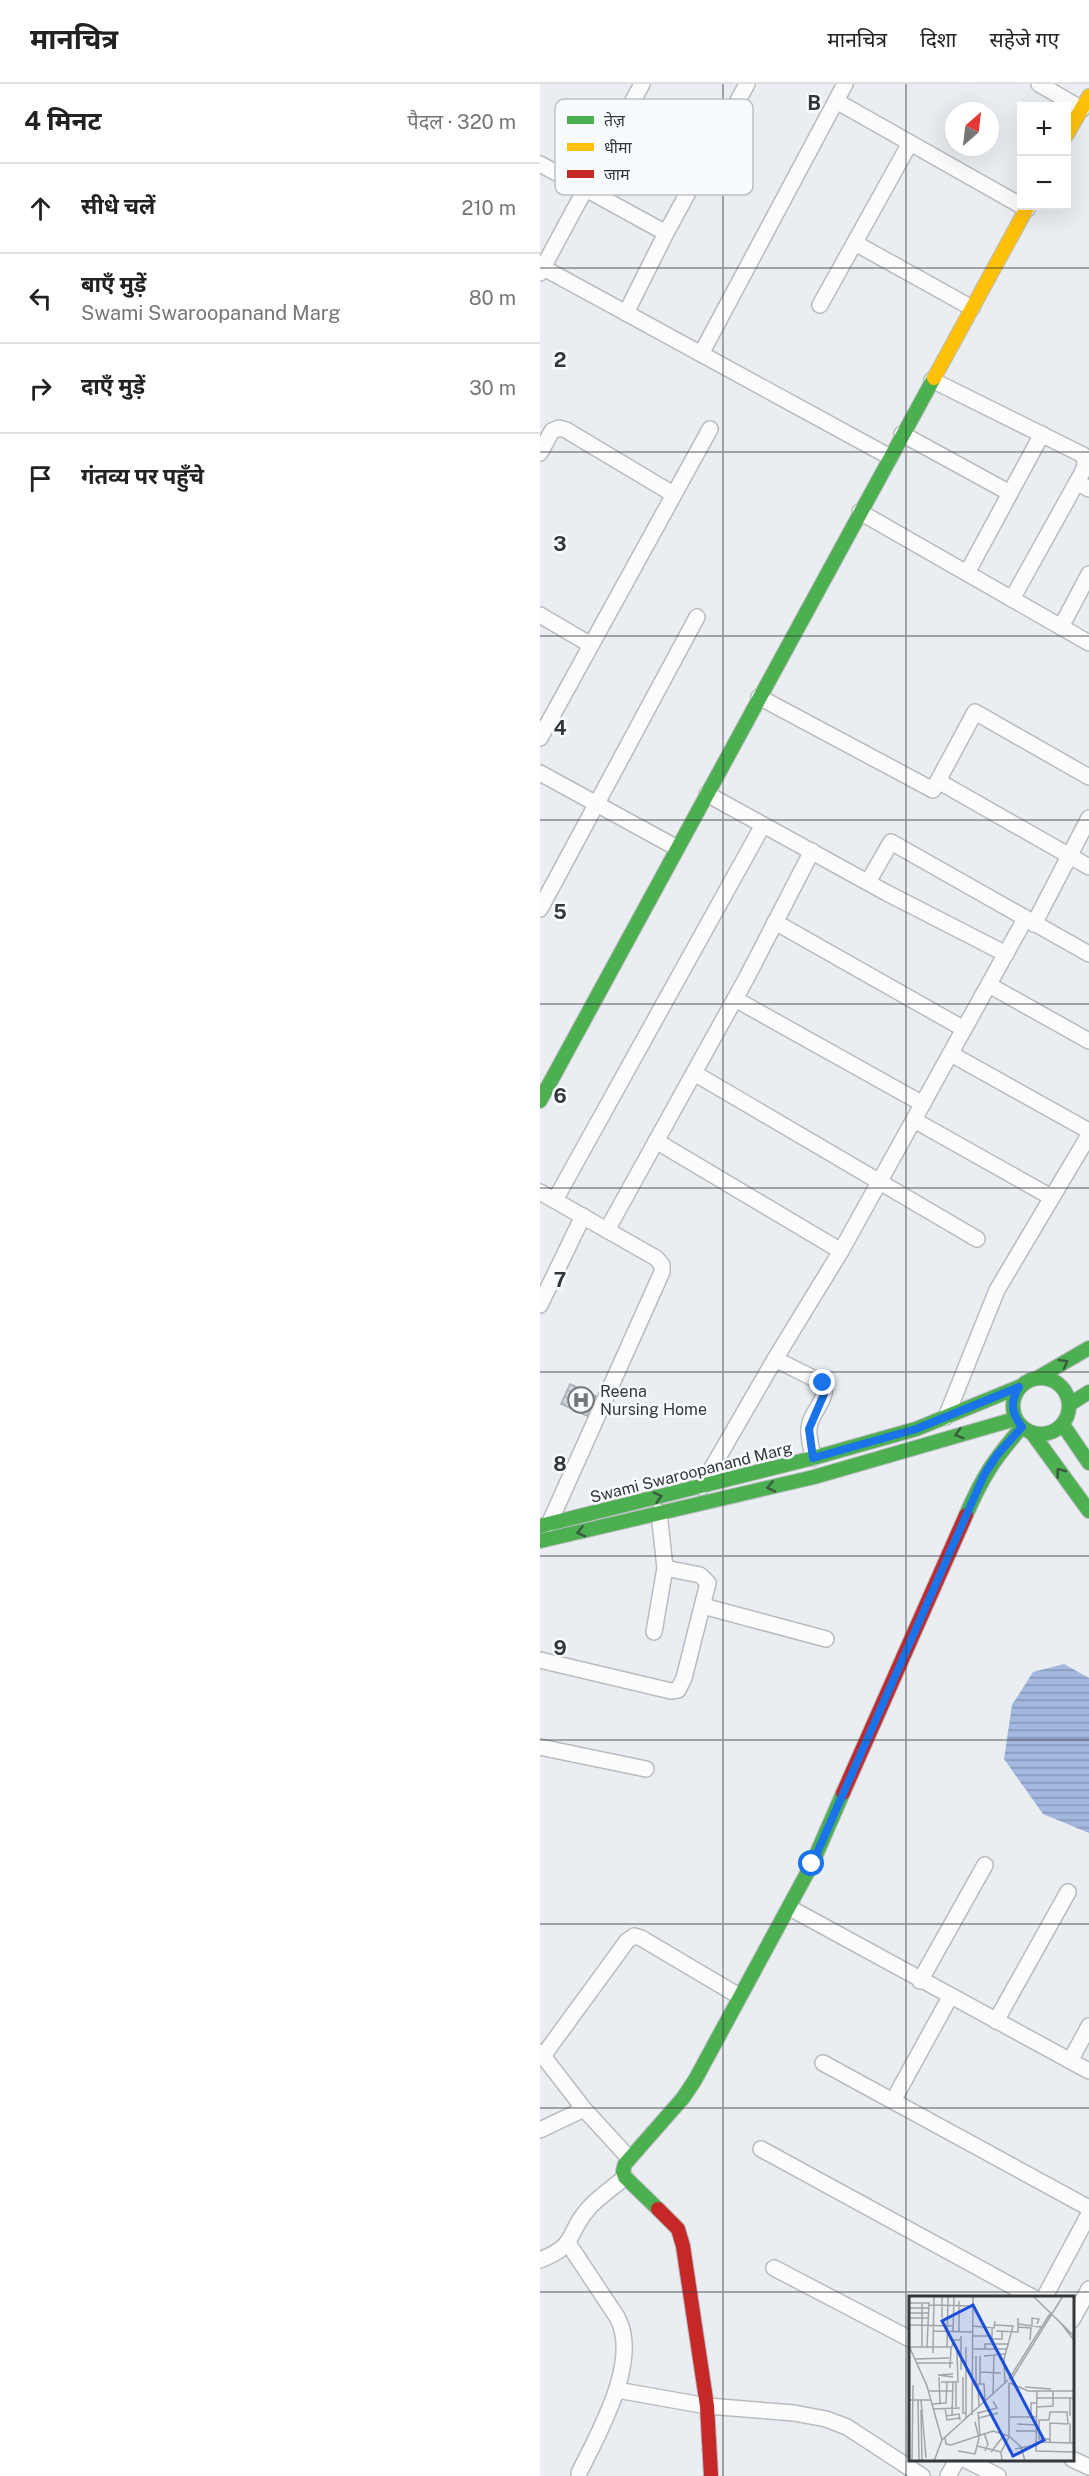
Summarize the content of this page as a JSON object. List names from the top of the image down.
{
  "streets": {
    "street": ["Swami Swaroopanand Marg"]
  },
  "places": {
    "hospital": ["Reena Nursing Home"]
  },
  "legend": ["तेज़", "धीमा", "जाम"],
  "north": "top right",
  "page": {
    "header": "मानचित्र",
    "nav": ["मानचित्र", "दिशा", "सहेजे गए"],
    "heading": ["4 मिनट", "पैदल · 320 m"],
    "map_buttons": ["+", "−"],
    "list": [
      ["सीधे चलें", "210 m"],
      ["बाएँ मुड़ें", "Swami Swaroopanand Marg", "80 m"],
      ["दाएँ मुड़ें", "30 m"],
      "गंतव्य पर पहुँचे"
    ]
  },
  "grid": {
    "columns": ["B"],
    "rows": [
      "2",
      "3",
      "4",
      "5",
      "6",
      "7",
      "8",
      "9"
    ]
  }
}
